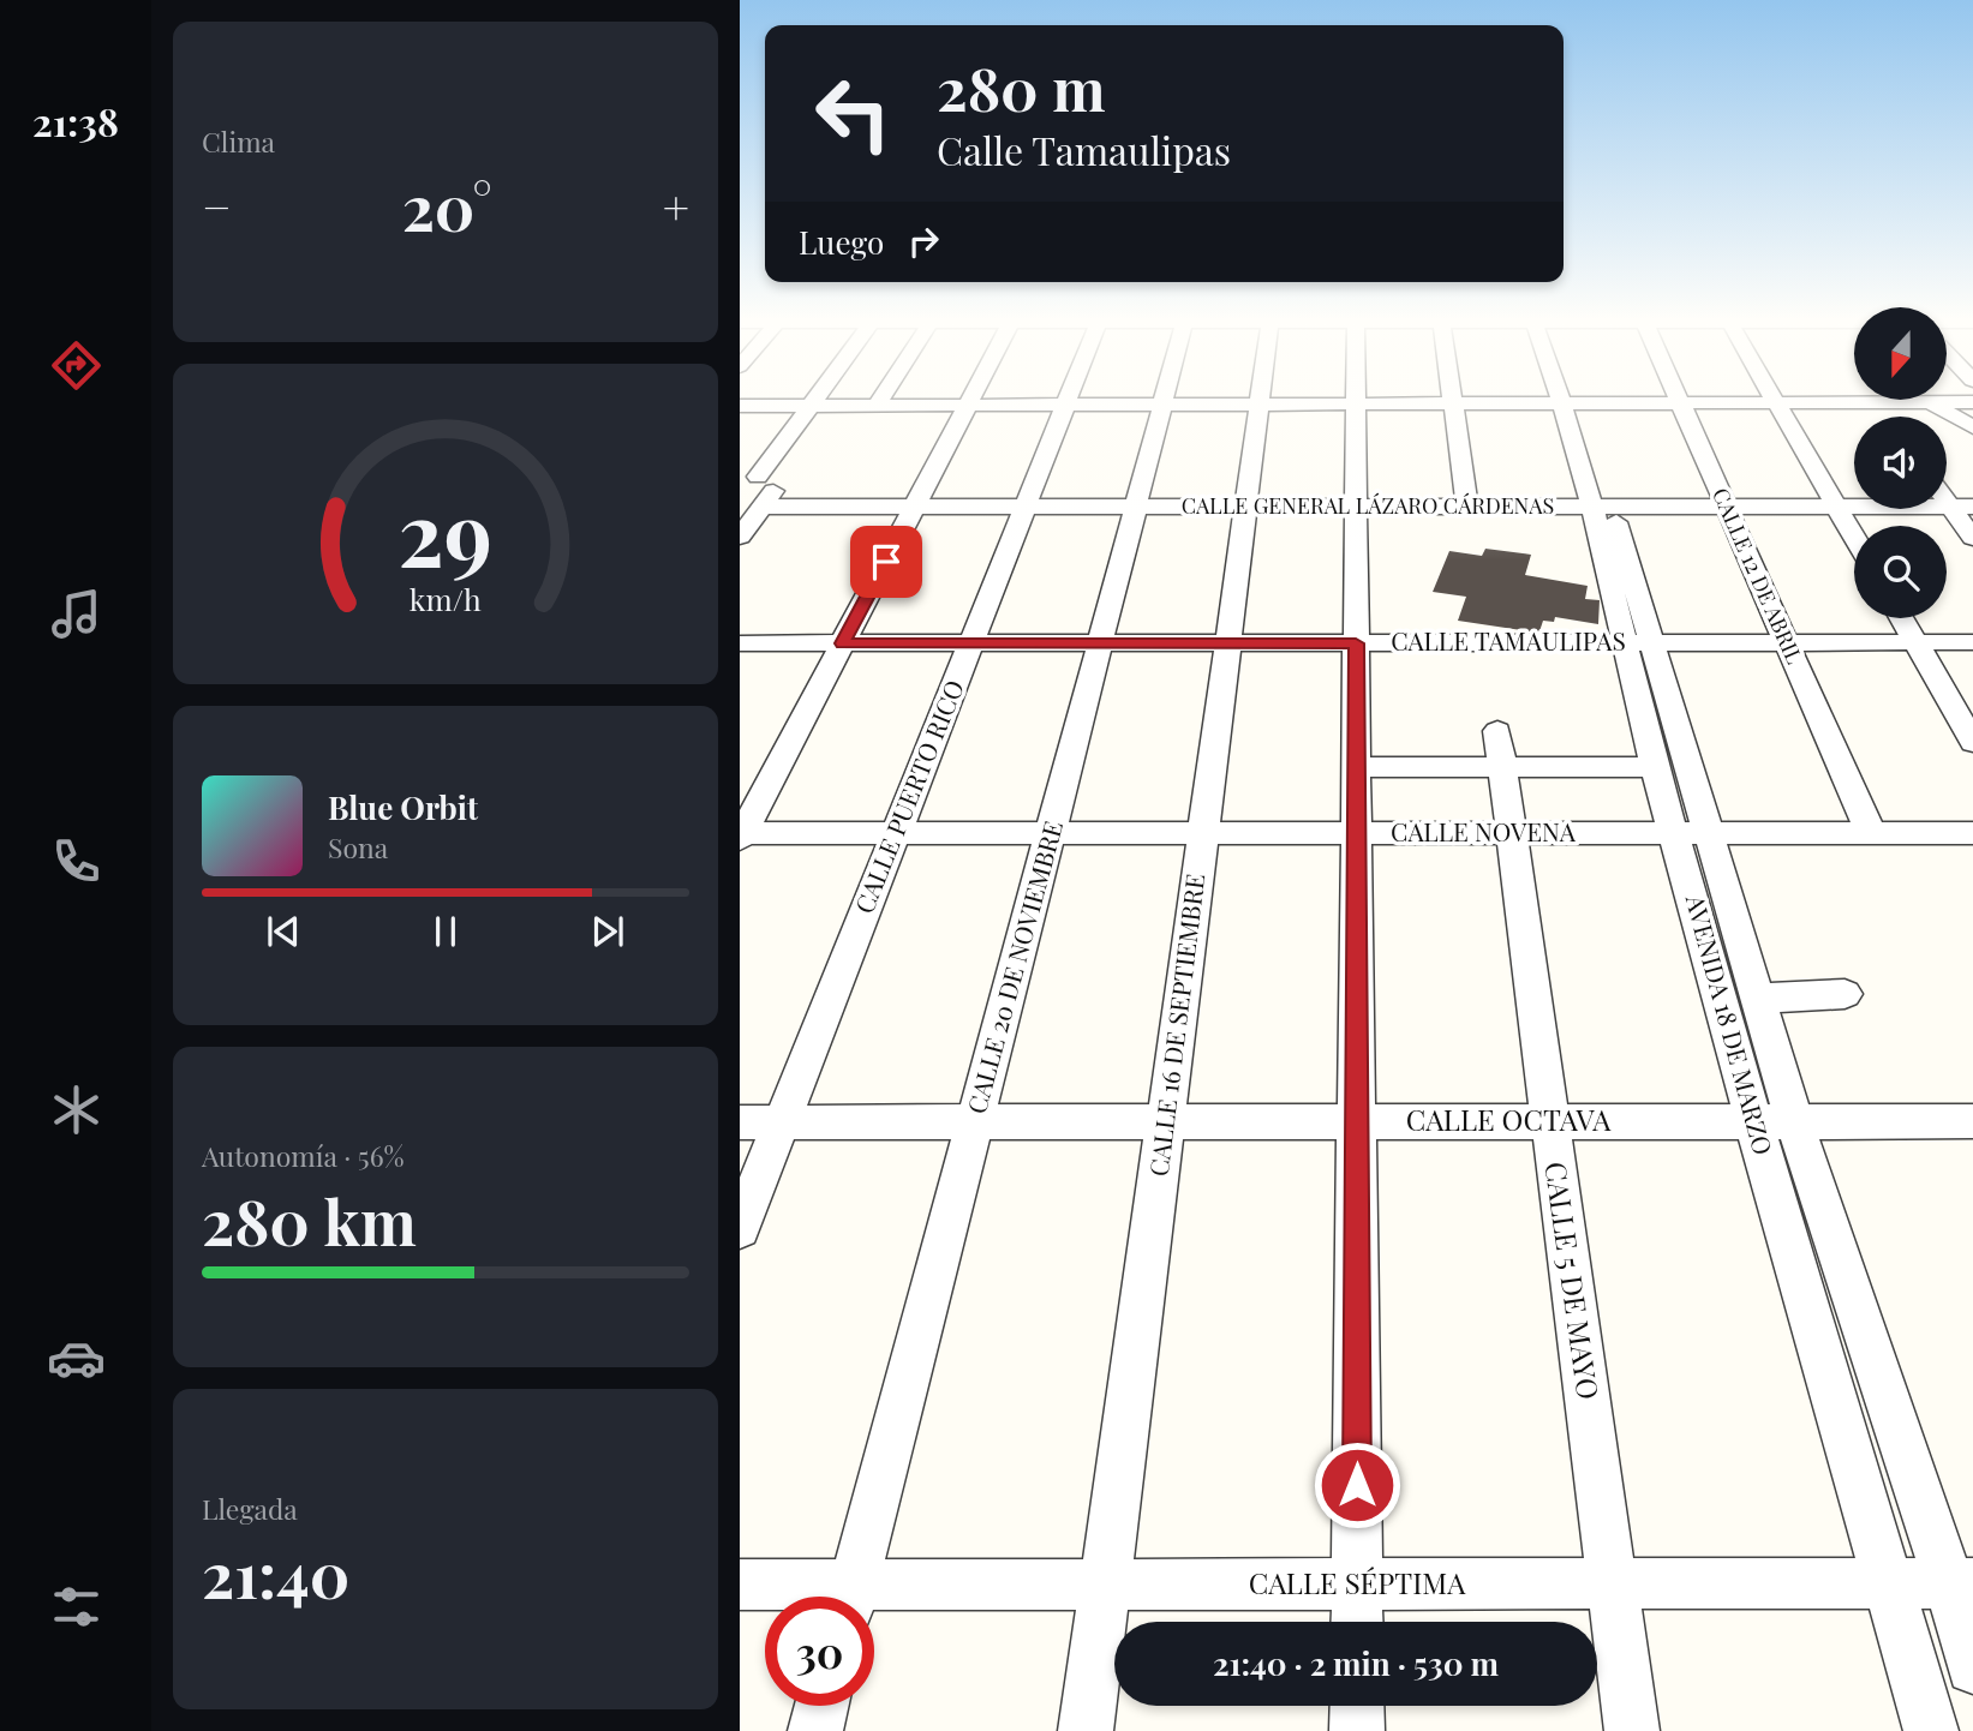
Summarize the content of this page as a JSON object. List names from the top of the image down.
{
  "streets": {
    "street": [
      "CALLE GENERAL LÁZARO CÁRDENAS",
      "CALLE 12 DE ABRIL",
      "CALLE TAMAULIPAS",
      "CALLE PUERTO RICO",
      "CALLE NOVENA",
      "CALLE 20 DE NOVIEMBRE",
      "CALLE 16 DE SEPTIEMBRE",
      "AVENIDA 18 DE MARZO",
      "CALLE OCTAVA",
      "CALLE 5 DE MAYO",
      "CALLE SÉPTIMA"
    ]
  },
  "crossings": [
    ["CALLE GENERAL LÁZARO CÁRDENAS", "CALLE 12 DE ABRIL"],
    ["CALLE GENERAL LÁZARO CÁRDENAS", "CALLE PUERTO RICO"],
    ["CALLE GENERAL LÁZARO CÁRDENAS", "CALLE 20 DE NOVIEMBRE"],
    ["CALLE GENERAL LÁZARO CÁRDENAS", "CALLE 16 DE SEPTIEMBRE"],
    ["CALLE GENERAL LÁZARO CÁRDENAS", "AVENIDA 18 DE MARZO"],
    ["CALLE 12 DE ABRIL", "CALLE TAMAULIPAS"],
    ["CALLE 12 DE ABRIL", "CALLE NOVENA"],
    ["CALLE TAMAULIPAS", "CALLE PUERTO RICO"],
    ["CALLE TAMAULIPAS", "CALLE 20 DE NOVIEMBRE"],
    ["CALLE TAMAULIPAS", "CALLE 16 DE SEPTIEMBRE"],
    ["CALLE TAMAULIPAS", "AVENIDA 18 DE MARZO"],
    ["CALLE PUERTO RICO", "CALLE NOVENA"],
    ["CALLE PUERTO RICO", "CALLE OCTAVA"],
    ["CALLE NOVENA", "CALLE 20 DE NOVIEMBRE"],
    ["CALLE NOVENA", "CALLE 16 DE SEPTIEMBRE"],
    ["CALLE NOVENA", "AVENIDA 18 DE MARZO"],
    ["CALLE NOVENA", "CALLE 5 DE MAYO"],
    ["CALLE 20 DE NOVIEMBRE", "CALLE OCTAVA"],
    ["CALLE 16 DE SEPTIEMBRE", "CALLE OCTAVA"],
    ["CALLE 16 DE SEPTIEMBRE", "CALLE SÉPTIMA"],
    ["AVENIDA 18 DE MARZO", "CALLE OCTAVA"],
    ["AVENIDA 18 DE MARZO", "CALLE SÉPTIMA"],
    ["CALLE OCTAVA", "CALLE 5 DE MAYO"],
    ["CALLE 5 DE MAYO", "CALLE SÉPTIMA"]
  ],
  "north": "bottom",
  "page": {
    "tabs": "21:38",
    "tile": [
      "Clima",
      ["Autonomía · 56%", "280 km"],
      ["Llegada", "21:40"]
    ],
    "turn": ["280 m", "Calle Tamaulipas"],
    "heat": ["−", "20°", "+"],
    "then": "Luego",
    "song": ["Blue Orbit", "Sona"],
    "limit": "30",
    "trip": "21:40 · 2 min · 530 m",
    "gauge": ["29", "km/h"]
  }
}
